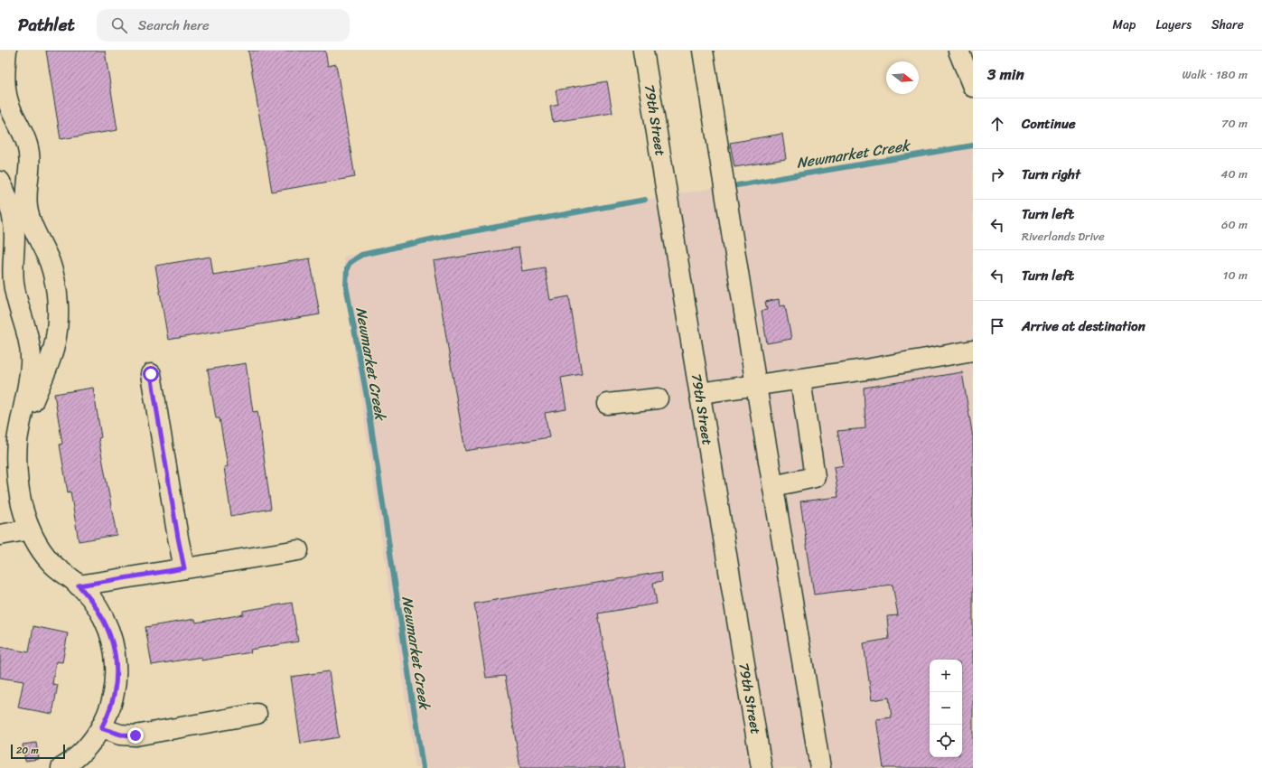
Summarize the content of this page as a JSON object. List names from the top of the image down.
{
  "streets": {
    "street": ["79th Street"]
  },
  "water": ["Newmarket Creek"],
  "scale_bar": "20 m",
  "north": "right",
  "page": {
    "header": "Pathlet",
    "search": "Search here",
    "nav": ["Map", "Layers", "Share"],
    "heading": ["3 min", "Walk · 180 m"],
    "list": [
      ["Continue", "70 m"],
      ["Turn right", "40 m"],
      ["Turn left", "Riverlands Drive", "60 m"],
      ["Turn left", "10 m"],
      "Arrive at destination"
    ],
    "map_buttons": ["+", "−"],
    "scale": "20 m"
  }
}
